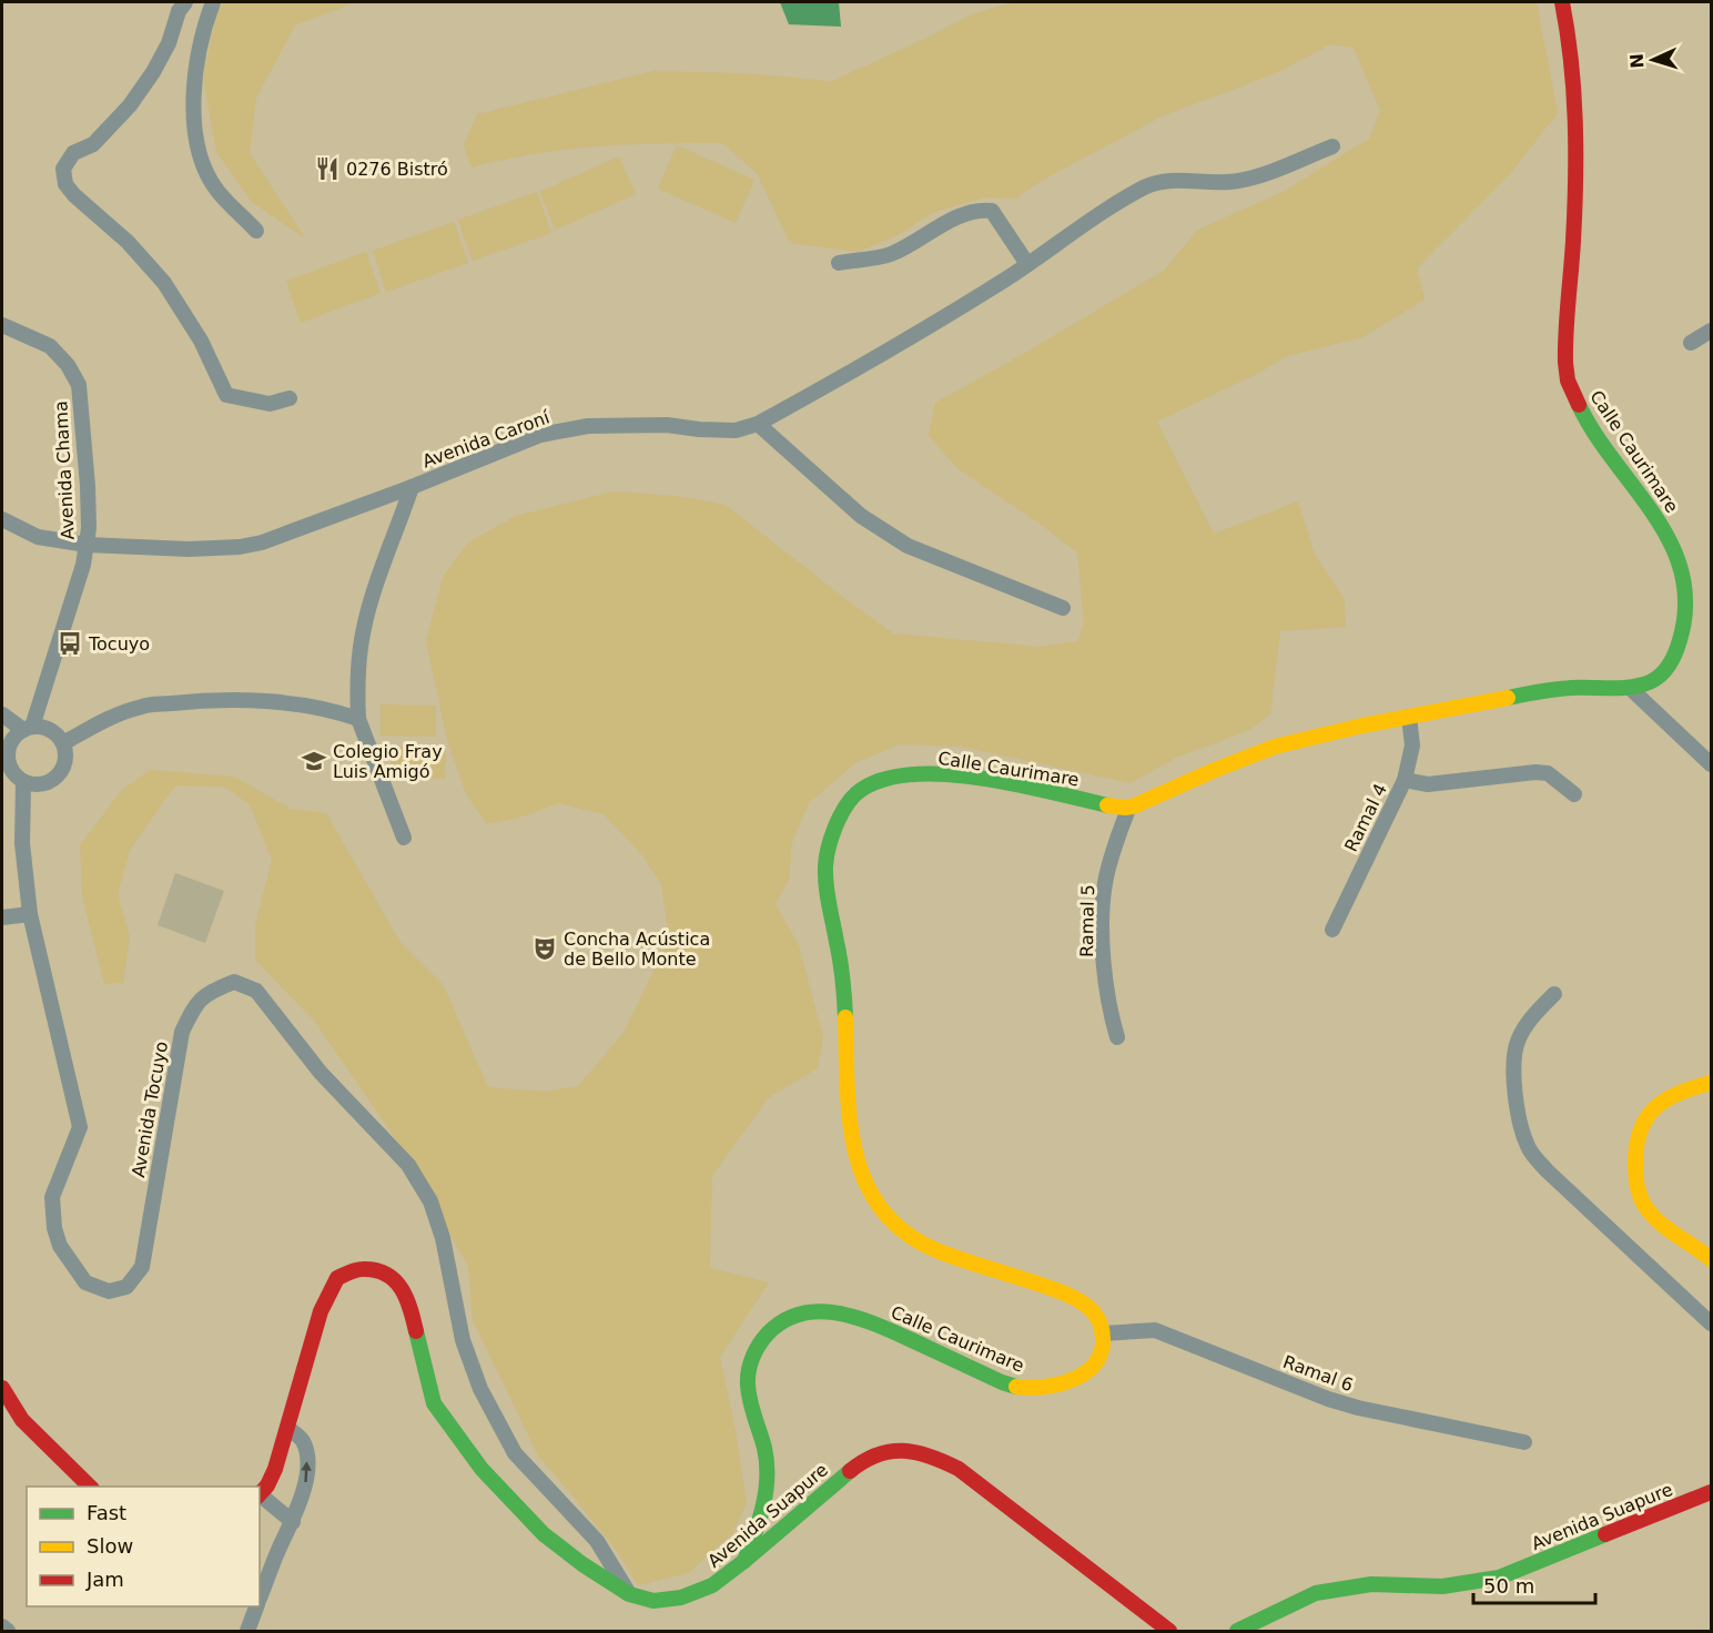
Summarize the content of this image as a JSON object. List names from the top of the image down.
{
  "streets": {
    "street": [
      "Avenida Caroní",
      "Calle Caurimare",
      "Avenida Chama",
      "Ramal 4",
      "Ramal 5",
      "Avenida Tocuyo",
      "Ramal 6",
      "Avenida Suapure"
    ]
  },
  "crossings": [
    ["Avenida Caroní", "Avenida Chama"],
    ["Calle Caurimare", "Ramal 4"],
    ["Calle Caurimare", "Ramal 5"],
    ["Calle Caurimare", "Ramal 6"],
    ["Calle Caurimare", "Avenida Suapure"],
    ["Avenida Chama", "Avenida Tocuyo"],
    ["Avenida Tocuyo", "Avenida Suapure"]
  ],
  "places": {
    "restaurant": ["0276 Bistró"],
    "bus stop": ["Tocuyo"],
    "school or university": ["Colegio Fray Luis Amigó"],
    "theatre": ["Concha Acústica de Bello Monte"]
  },
  "legend": ["Fast", "Slow", "Jam"],
  "scale_bar": "50 m",
  "north": "left"
}
